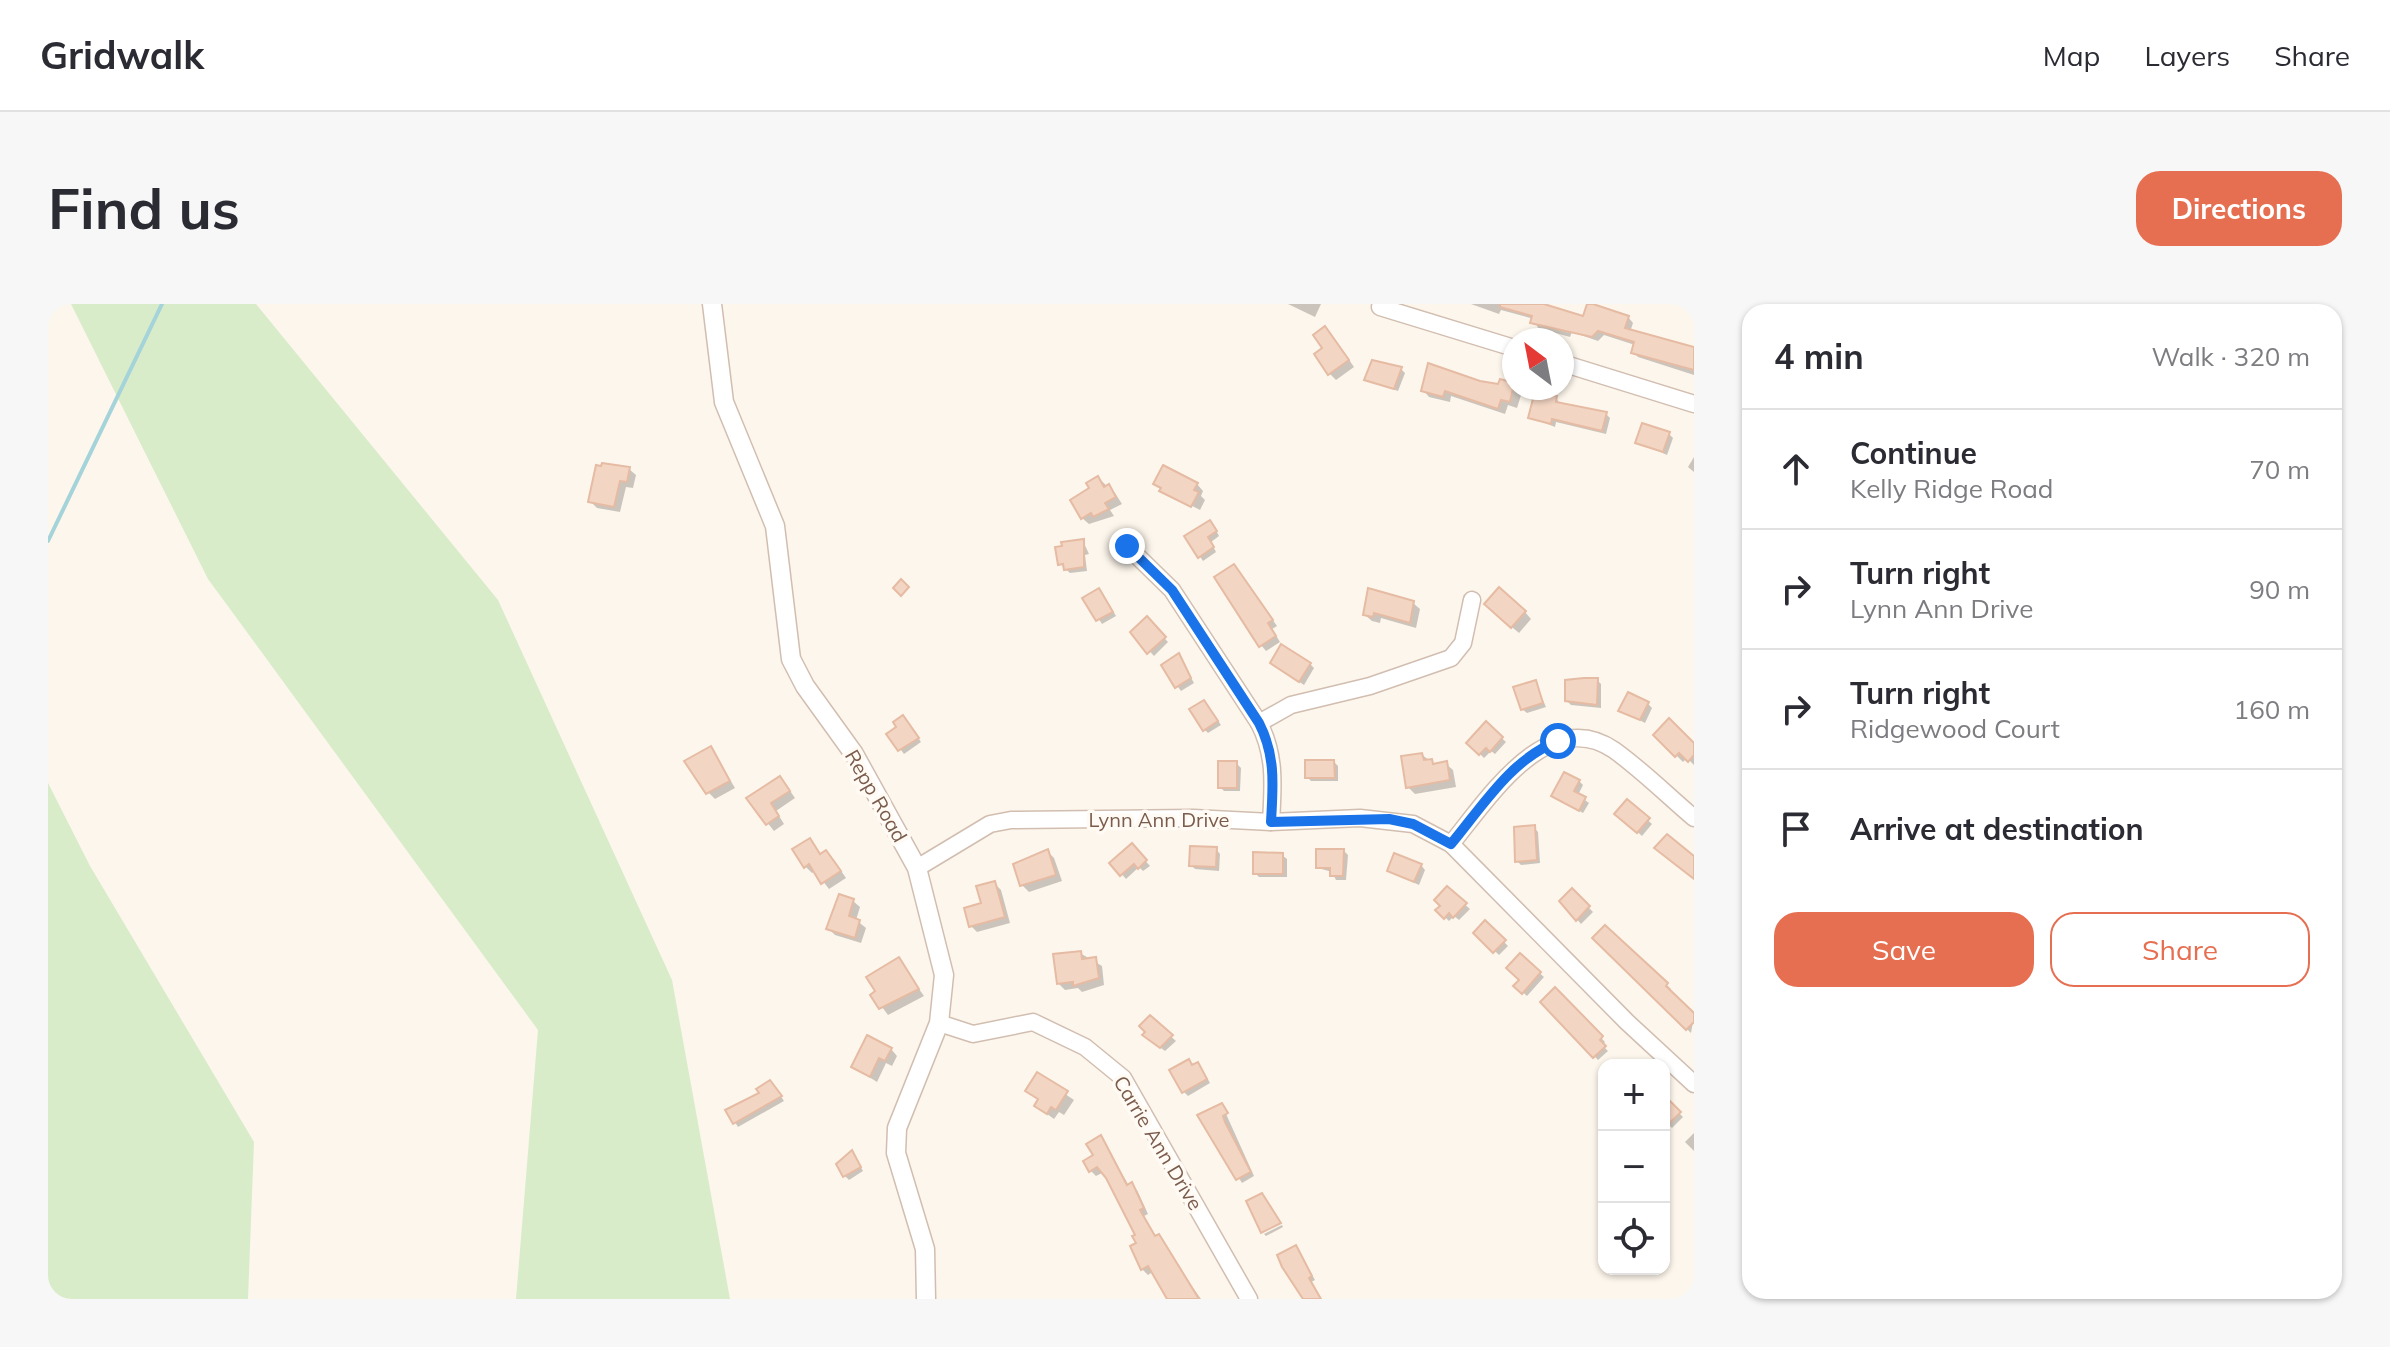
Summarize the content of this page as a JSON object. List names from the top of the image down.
{
  "streets": {
    "street": ["Repp Road", "Lynn Ann Drive", "Carrie Ann Drive"]
  },
  "crossings": [
    ["Repp Road", "Lynn Ann Drive"],
    ["Repp Road", "Carrie Ann Drive"]
  ],
  "north": "top left",
  "page": {
    "header": "Gridwalk",
    "nav": ["Map", "Layers", "Share"],
    "buttons": [
      "Directions",
      ["Save", "Share"]
    ],
    "title": "Find us",
    "heading": ["4 min", "Walk · 320 m"],
    "list": [
      ["Continue", "Kelly Ridge Road", "70 m"],
      ["Turn right", "Lynn Ann Drive", "90 m"],
      ["Turn right", "Ridgewood Court", "160 m"],
      "Arrive at destination"
    ],
    "map_buttons": ["+", "−"]
  }
}
